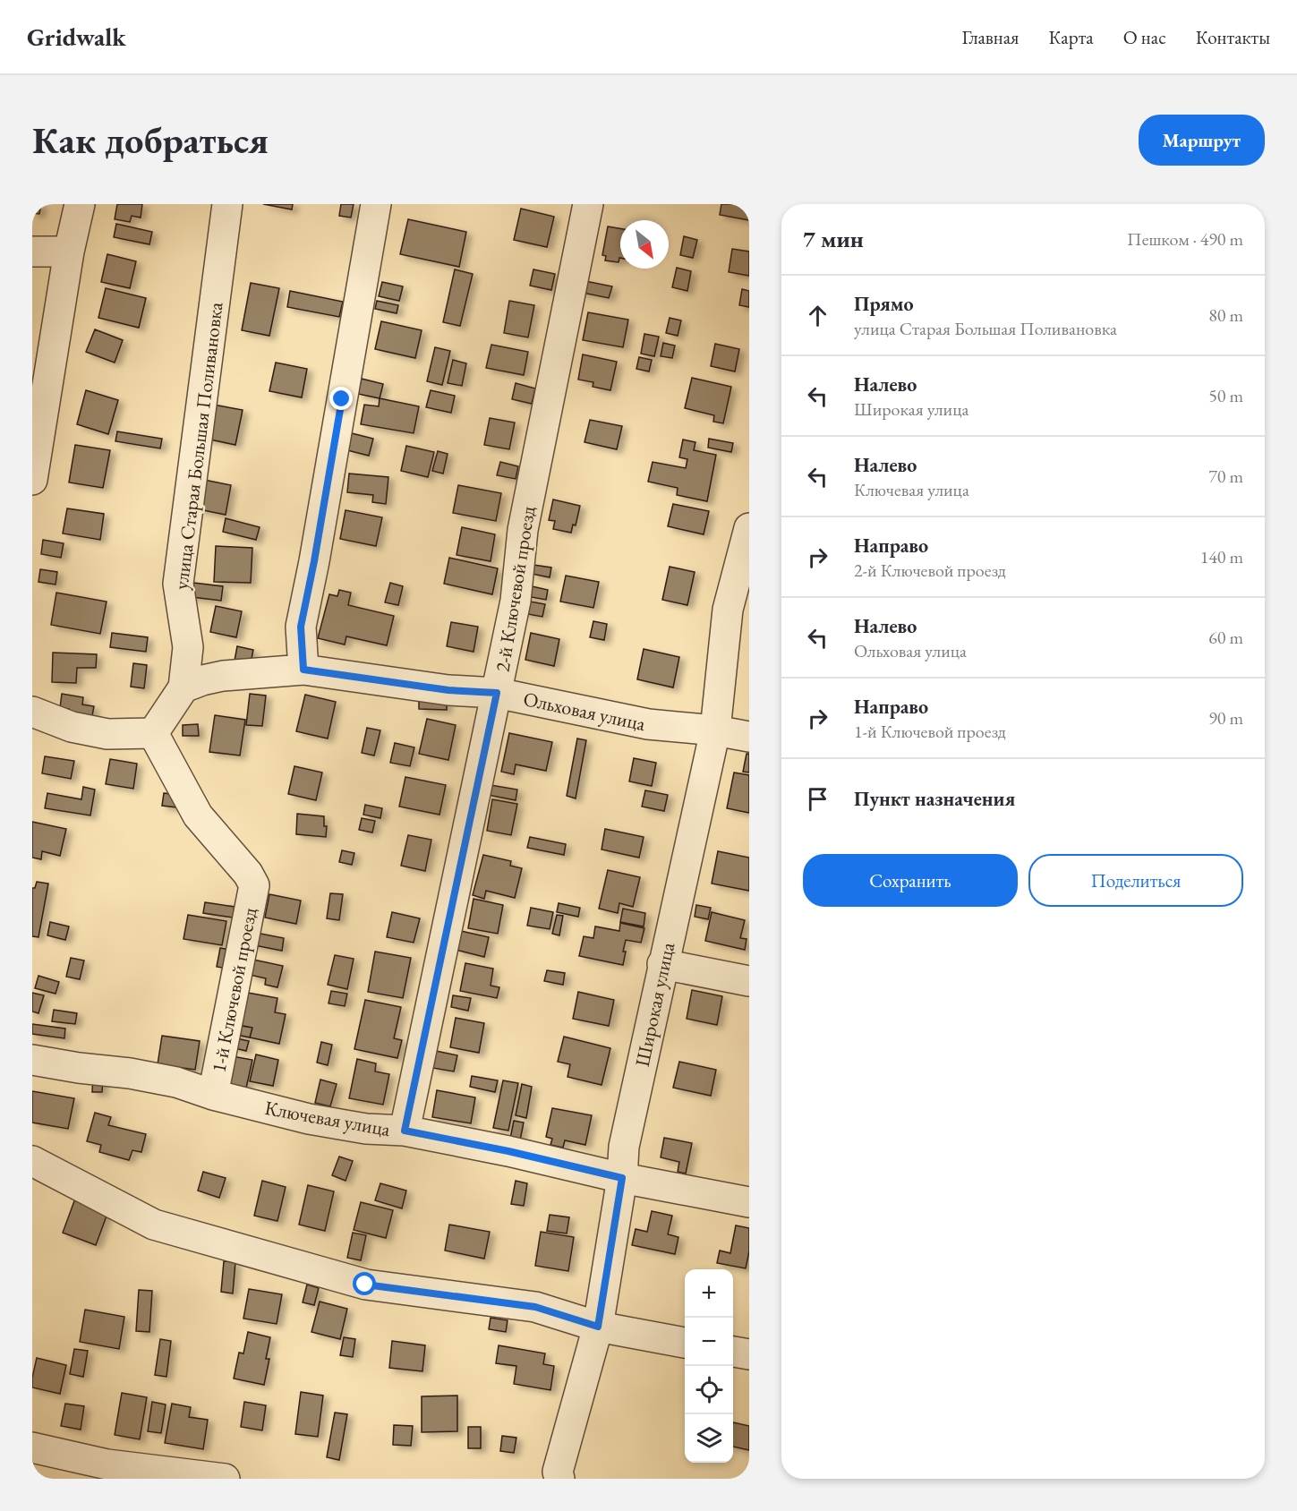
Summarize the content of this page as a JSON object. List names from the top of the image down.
{
  "streets": {
    "street": [
      "улица Старая Большая Поливановка",
      "2-й Ключевой проезд",
      "Ольховая улица",
      "1-й Ключевой проезд",
      "Широкая улица",
      "Ключевая улица"
    ]
  },
  "crossings": [
    ["улица Старая Большая Поливановка", "Ольховая улица"],
    ["2-й Ключевой проезд", "Ольховая улица"],
    ["2-й Ключевой проезд", "Ключевая улица"],
    ["Ольховая улица", "Широкая улица"],
    ["1-й Ключевой проезд", "Ключевая улица"],
    ["Широкая улица", "Ключевая улица"]
  ],
  "north": "bottom right",
  "page": {
    "header": "Gridwalk",
    "nav": [
      "Главная",
      "Карта",
      "О нас",
      "Контакты"
    ],
    "buttons": [
      "Маршрут",
      ["Сохранить", "Поделиться"]
    ],
    "title": "Как добраться",
    "heading": ["7 мин", "Пешком · 490 m"],
    "list": [
      ["Прямо", "улица Старая Большая Поливановка", "80 m"],
      ["Налево", "Широкая улица", "50 m"],
      ["Налево", "Ключевая улица", "70 m"],
      ["Направо", "2-й Ключевой проезд", "140 m"],
      ["Налево", "Ольховая улица", "60 m"],
      ["Направо", "1-й Ключевой проезд", "90 m"],
      "Пункт назначения"
    ],
    "map_buttons": ["+", "−"]
  }
}
